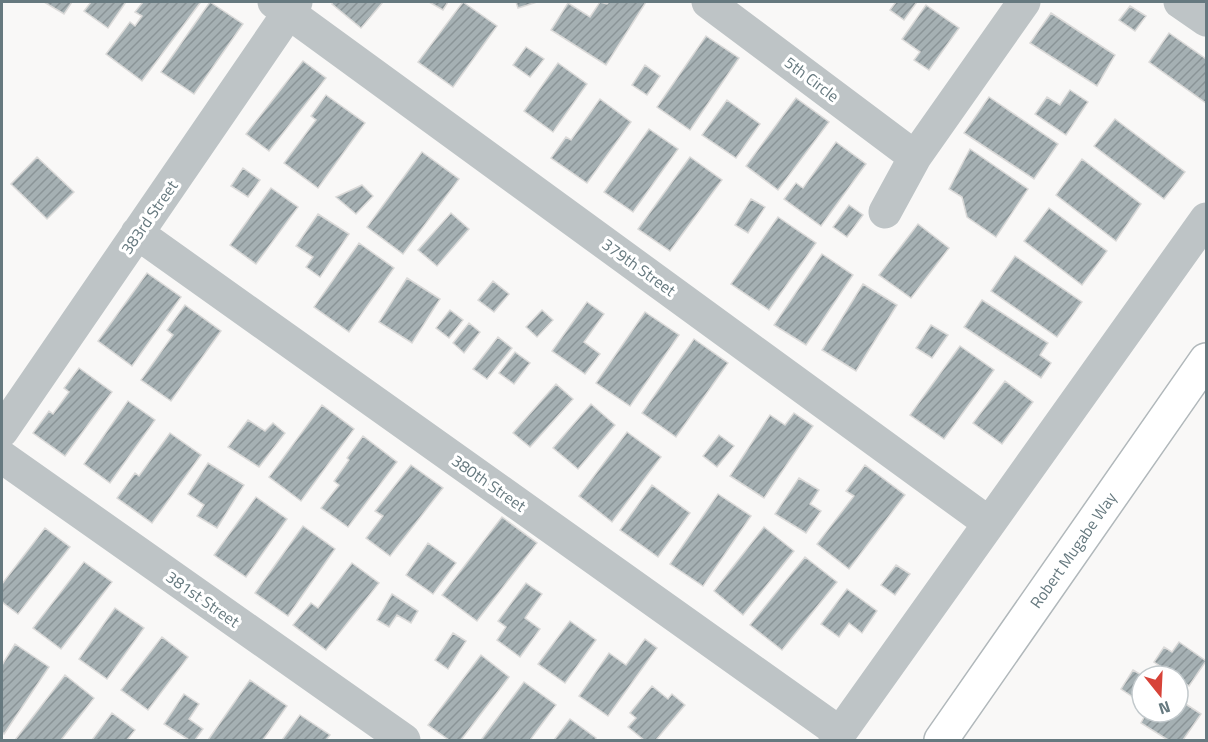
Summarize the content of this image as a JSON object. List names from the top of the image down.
{
  "streets": {
    "street": [
      "5th Circle",
      "383rd Street",
      "379th Street",
      "380th Street",
      "Robert Mugabe Way",
      "381st Street"
    ]
  },
  "crossings": [
    ["383rd Street", "379th Street"],
    ["383rd Street", "380th Street"]
  ],
  "north": "bottom"
}
